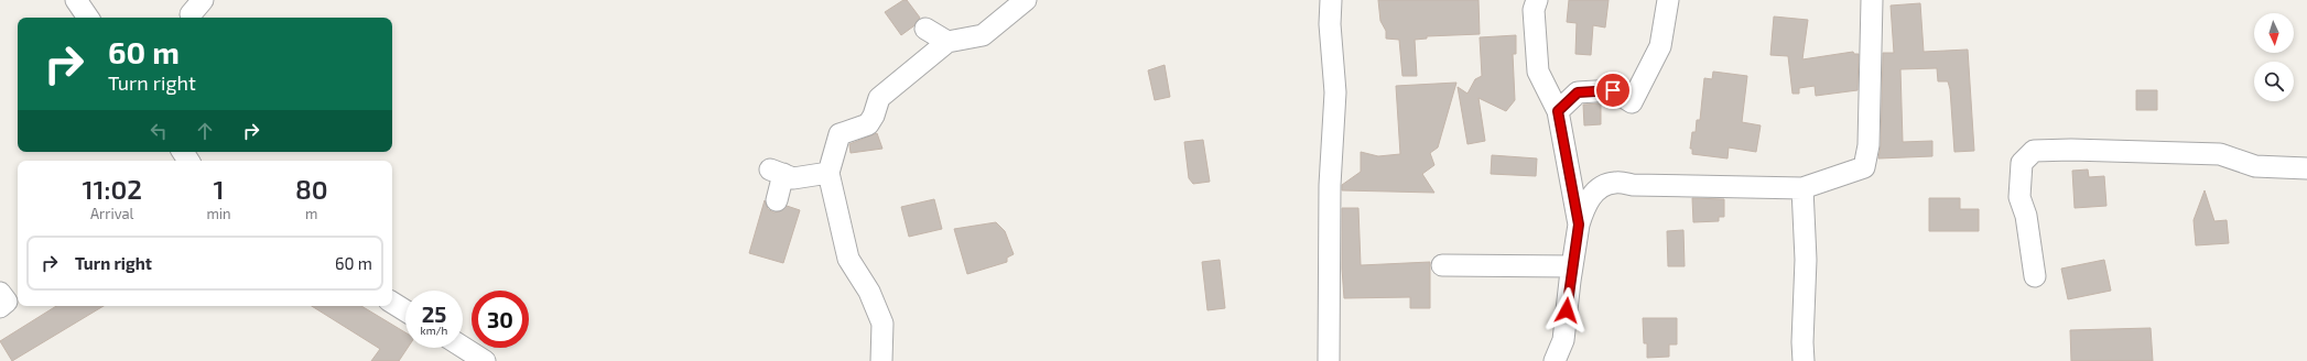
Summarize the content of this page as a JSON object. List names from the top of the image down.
{
  "north": "bottom",
  "page": {
    "turn": ["60 m", "Turn right"],
    "eta": [
      "11:02",
      "Arrival",
      "1",
      "min",
      "80",
      "m"
    ],
    "list": [
      {
        "name": "Turn right",
        "value": "60 m"
      }
    ],
    "speed": "25 km/h",
    "limit": "30"
  }
}
